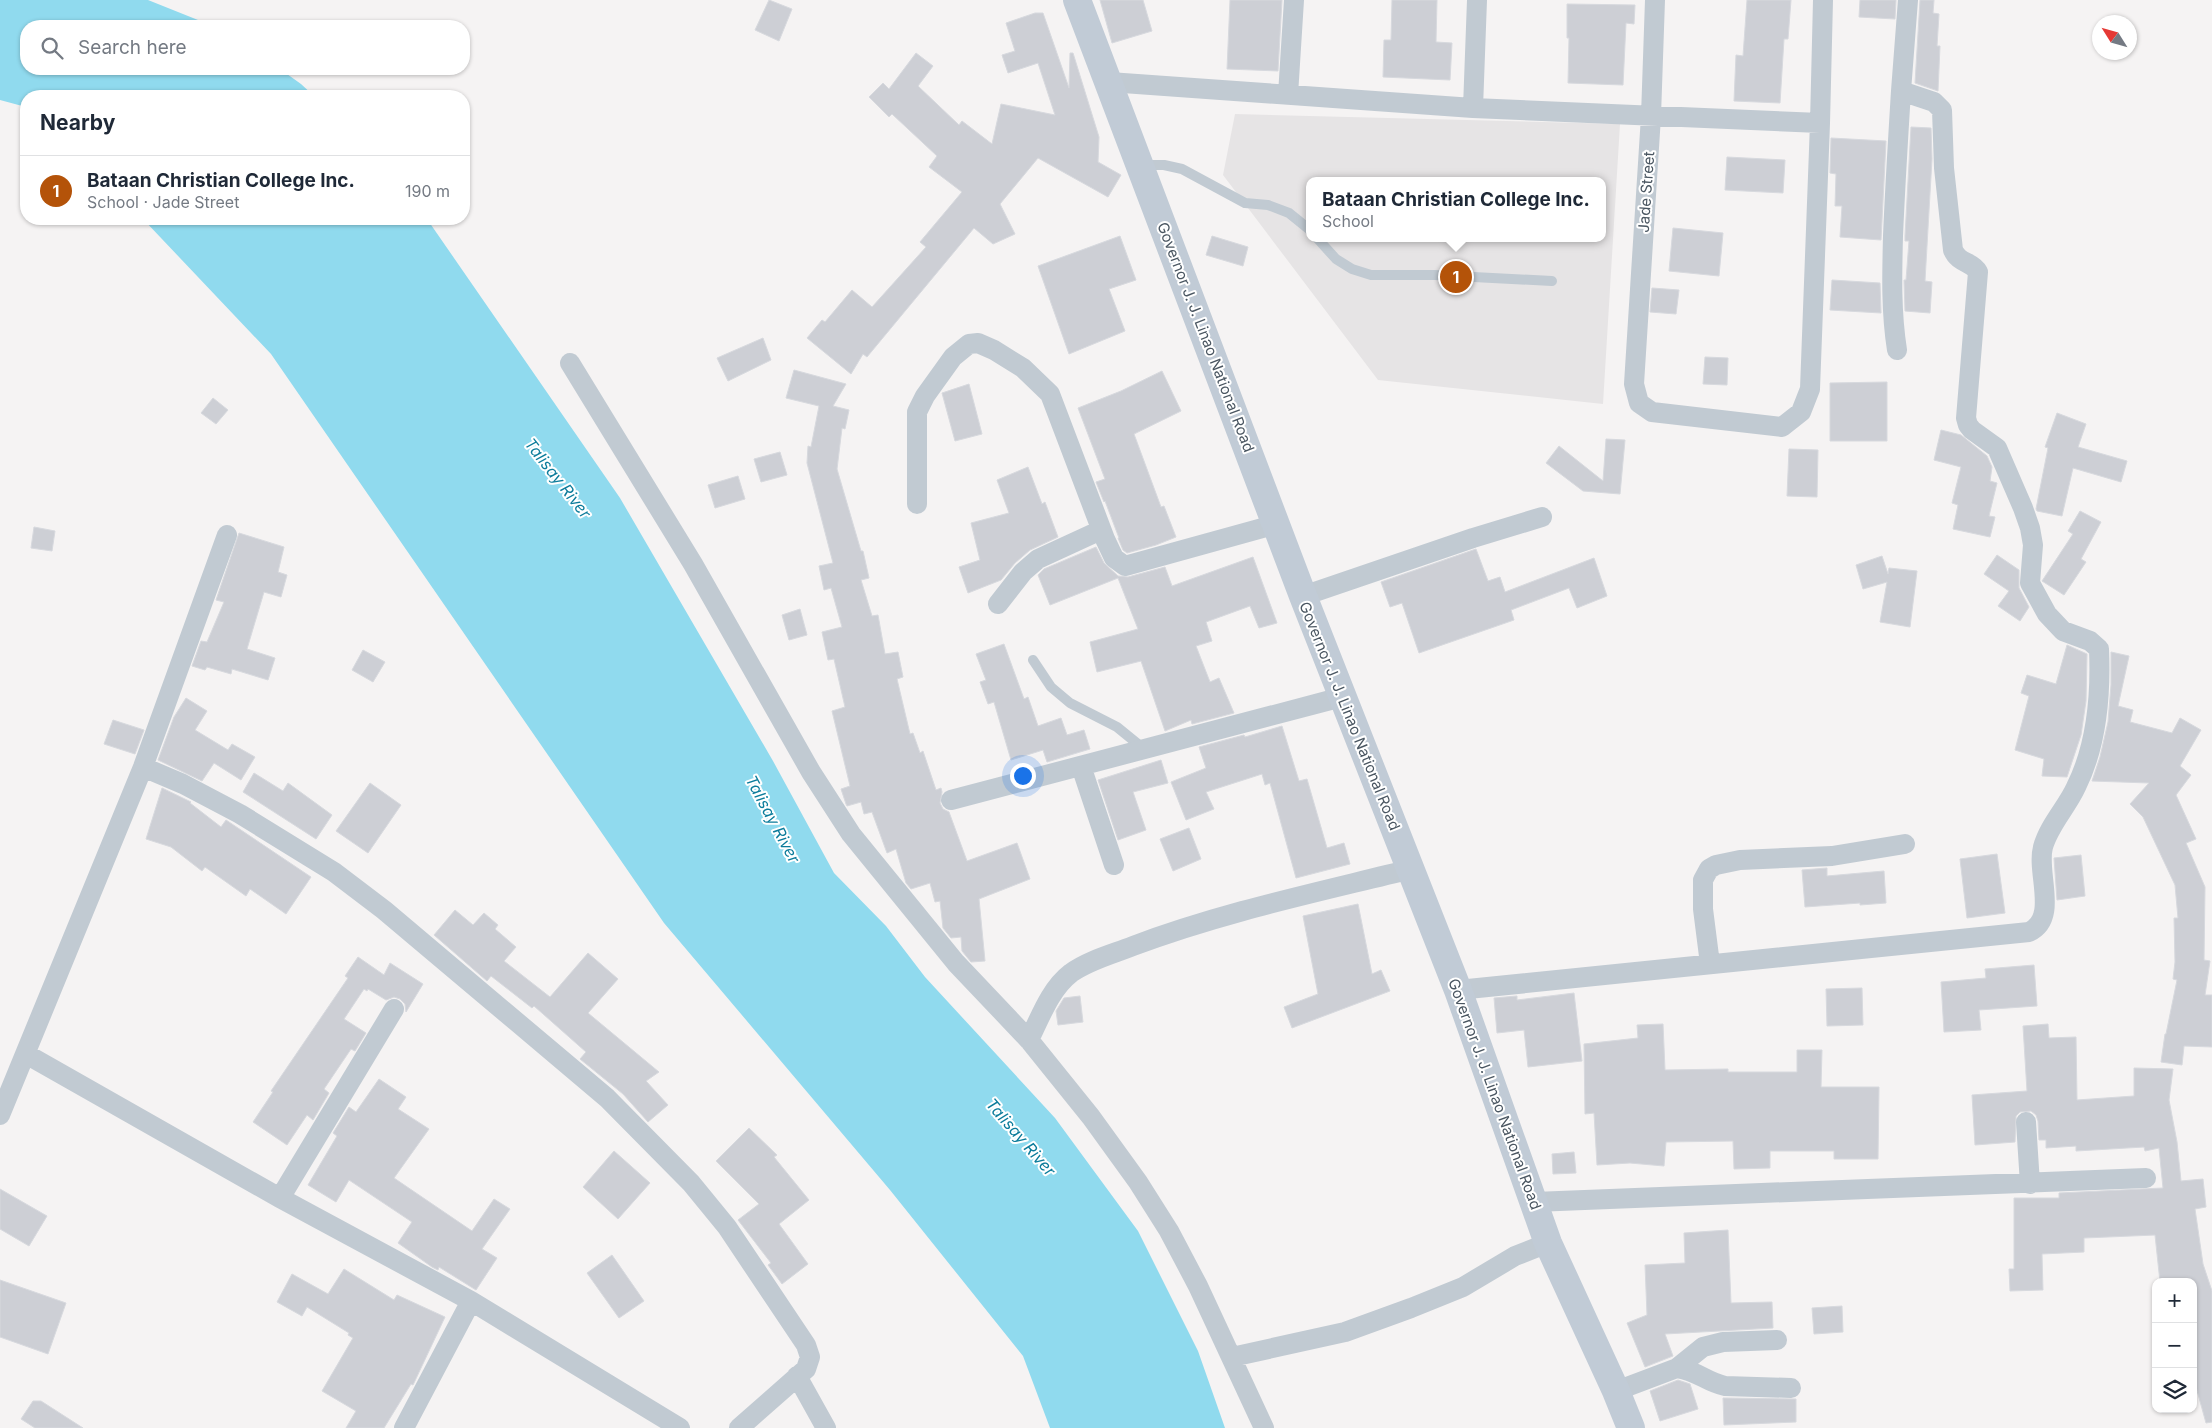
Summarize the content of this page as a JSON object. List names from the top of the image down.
{
  "streets": {
    "main road": ["Governor J. J. Linao National Road"],
    "street": ["Jade Street"]
  },
  "water": ["Talisay River"],
  "north": "top left",
  "page": {
    "search": "Search here",
    "heading": "Nearby",
    "list": [
      {
        "mark": "1",
        "name": "Bataan Christian College Inc.",
        "note": "School · Jade Street",
        "value": "190 m"
      }
    ],
    "popup": ["Bataan Christian College Inc.", "School"],
    "pins": "1",
    "map_buttons": ["+", "−"]
  }
}
